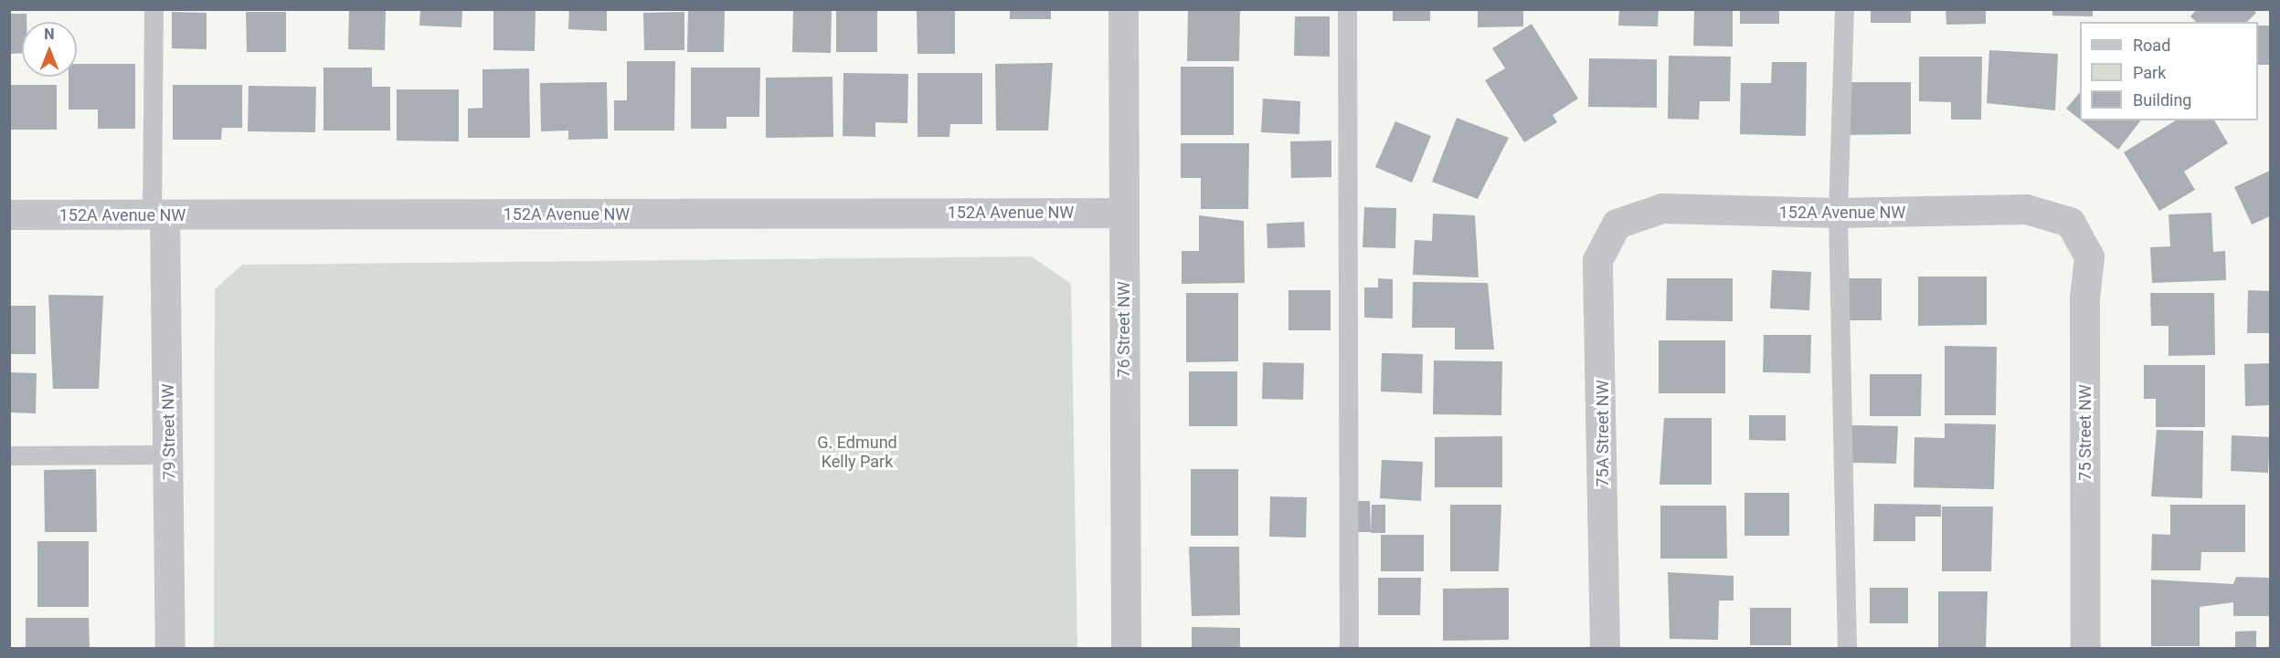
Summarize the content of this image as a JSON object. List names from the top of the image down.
{
  "streets": {
    "street": [
      "152A Avenue NW",
      "76 Street NW",
      "79 Street NW",
      "75 Street NW",
      "75A Street NW"
    ]
  },
  "crossings": [
    ["152A Avenue NW", "76 Street NW"],
    ["152A Avenue NW", "79 Street NW"],
    ["152A Avenue NW", "75 Street NW"],
    ["152A Avenue NW", "75A Street NW"]
  ],
  "parks": ["G. Edmund Kelly Park"],
  "legend": ["Road", "Park", "Building"],
  "north": "top"
}
